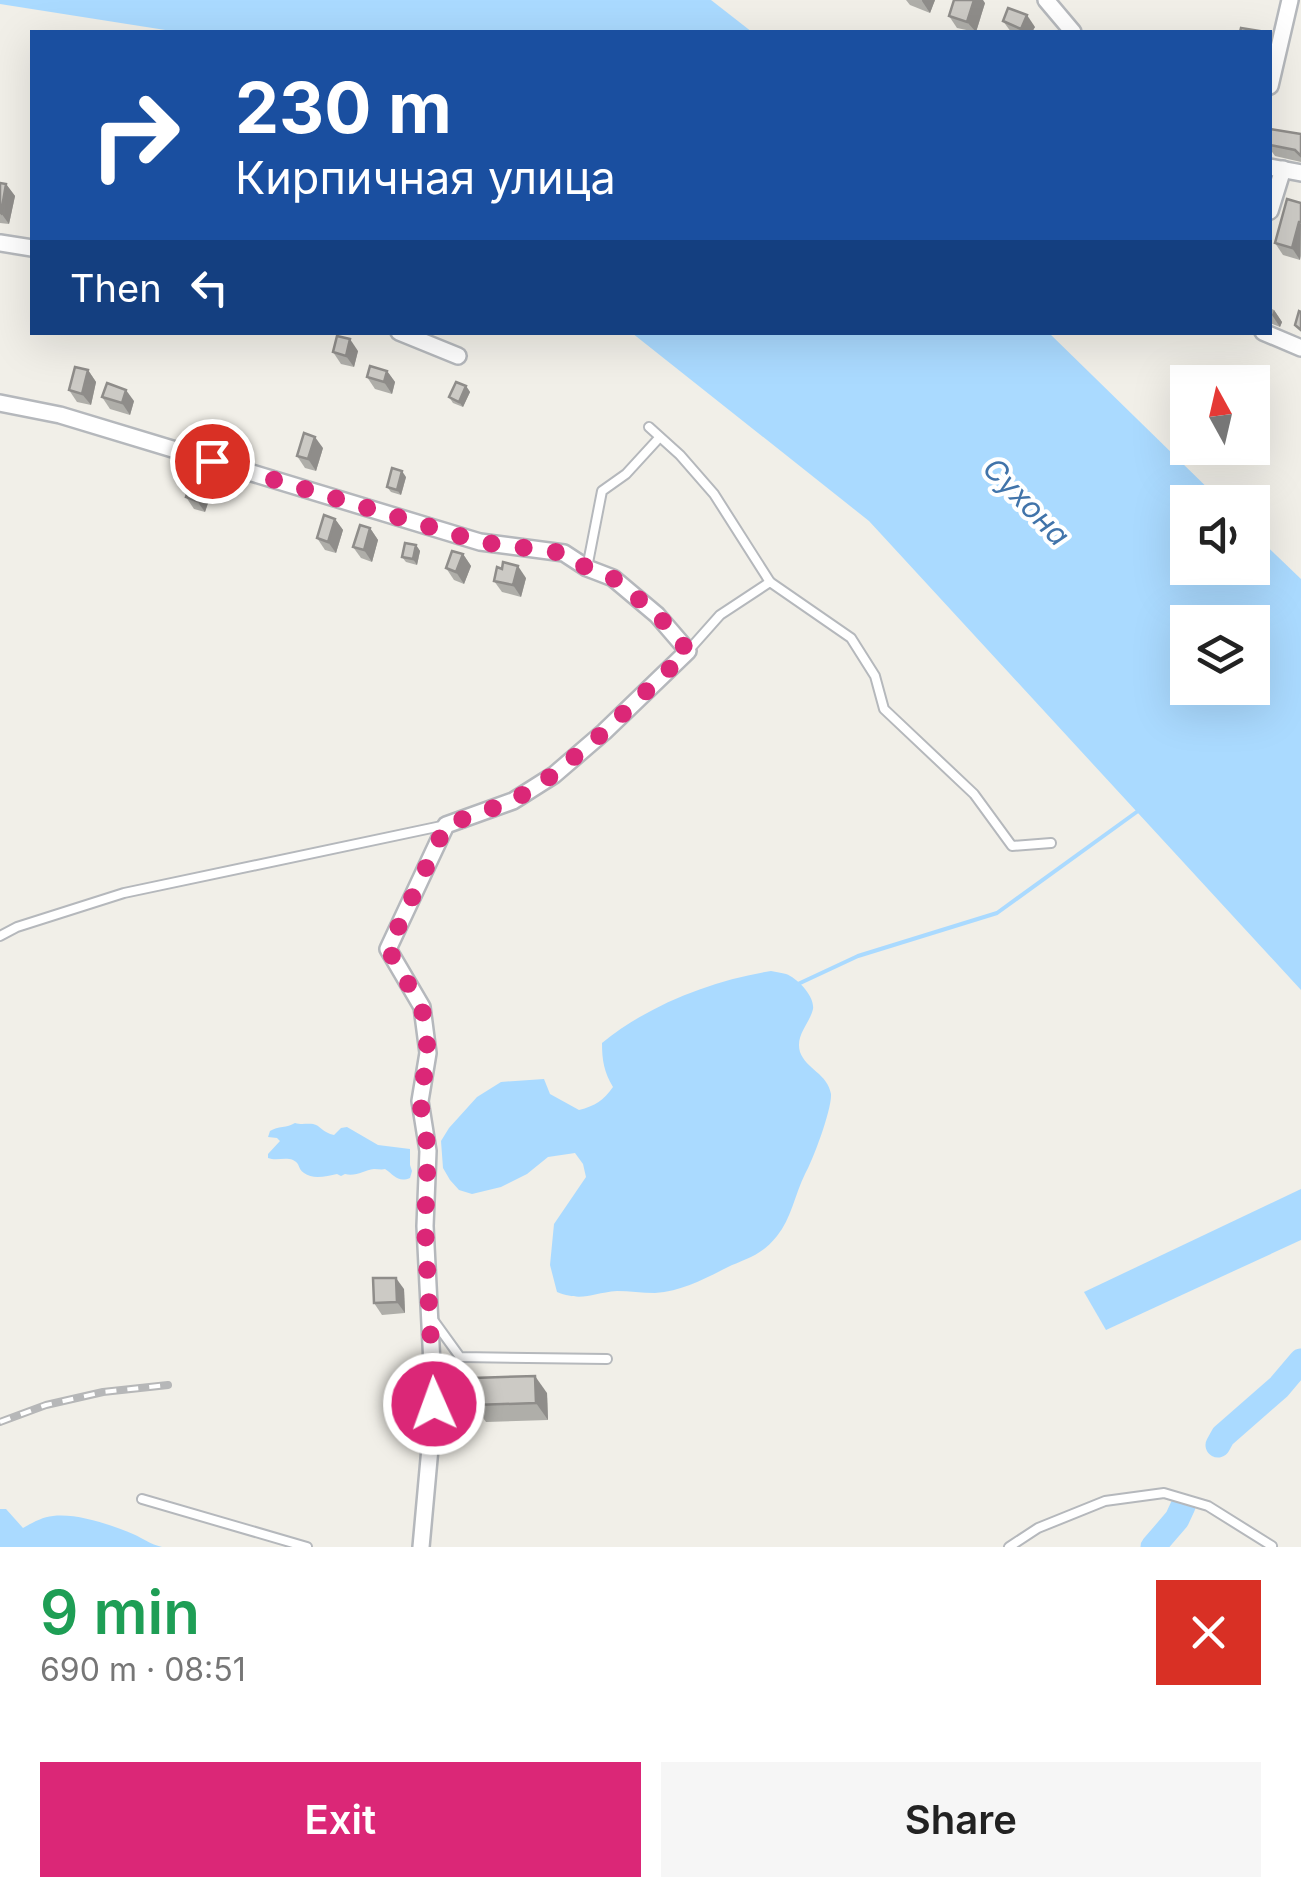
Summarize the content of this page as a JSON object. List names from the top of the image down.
{
  "water": ["Сухона"],
  "north": "top",
  "page": {
    "turn": ["230 m", "Кирпичная улица"],
    "then": "Then",
    "heading": ["9 min", "690 m · 08:51"],
    "buttons": ["Exit", "Share"]
  }
}
